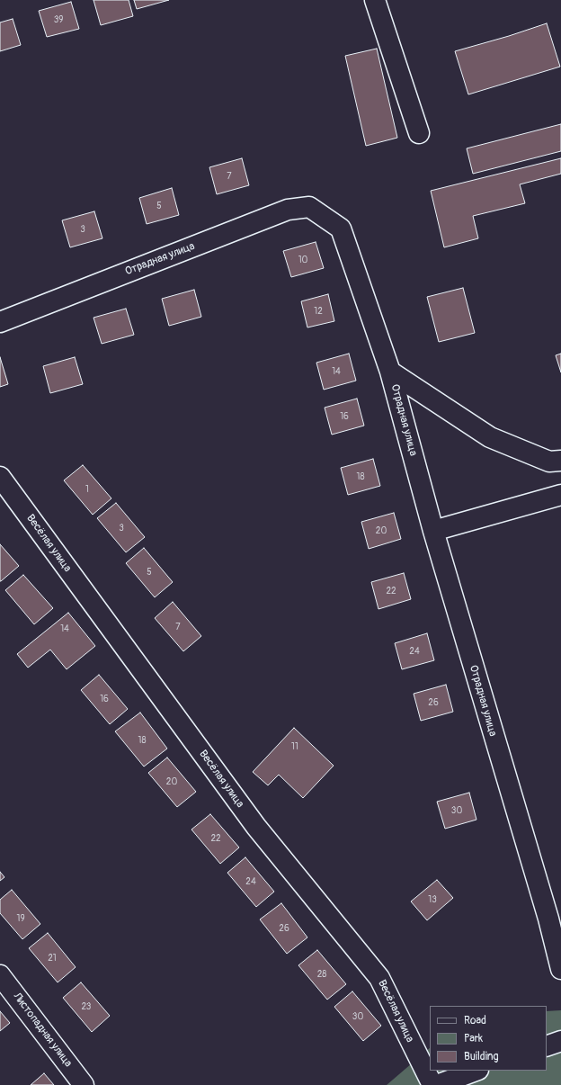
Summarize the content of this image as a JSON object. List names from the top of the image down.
{
  "streets": {
    "street": ["Отрадная улица", "Весёлая улица", "Листопадная улица"]
  },
  "house_numbers": [
    "39",
    "7",
    "5",
    "3",
    "10",
    "12",
    "14",
    "16",
    "18",
    "1",
    "3",
    "20",
    "5",
    "22",
    "7",
    "14",
    "24",
    "16",
    "26",
    "18",
    "11",
    "20",
    "30",
    "22",
    "24",
    "13",
    "19",
    "26",
    "21",
    "28",
    "23",
    "30"
  ],
  "legend": ["Road", "Park", "Building"]
}
